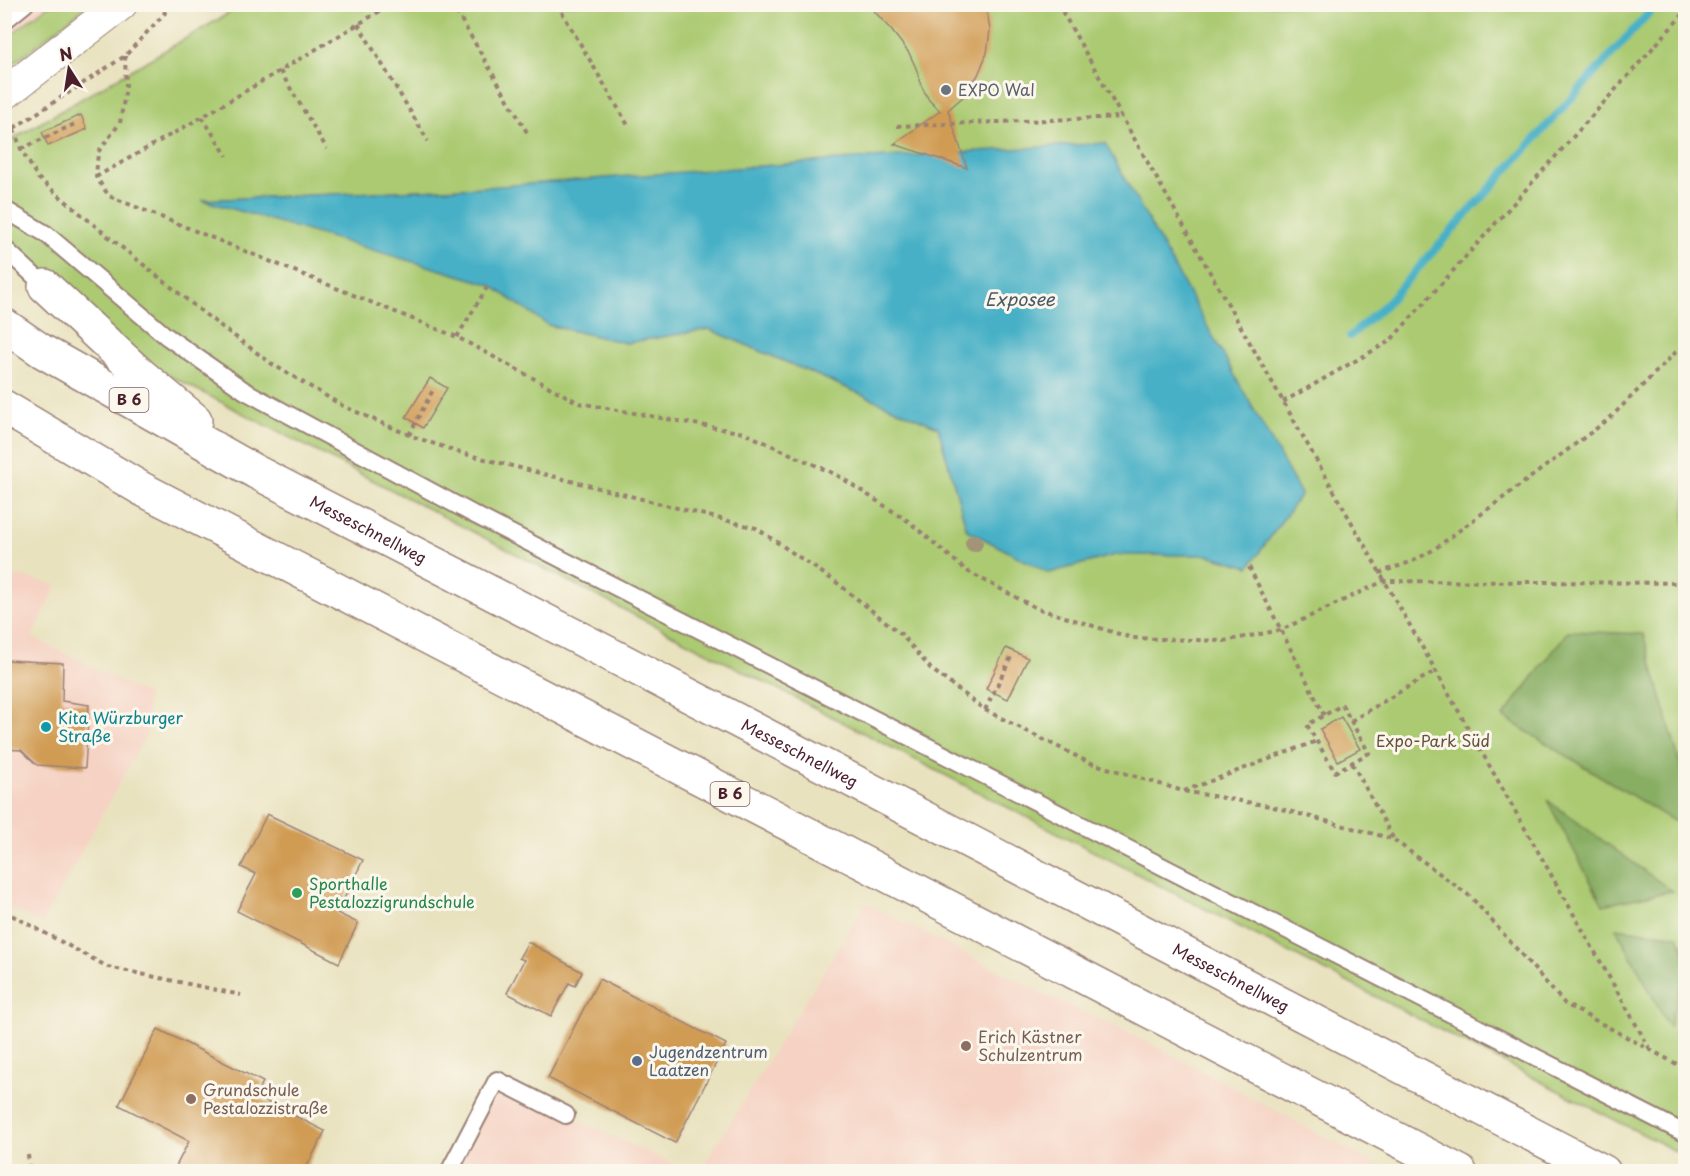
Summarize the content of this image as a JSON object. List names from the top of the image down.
{
  "streets": {
    "highway": ["B 6", "Messeschnellweg"]
  },
  "water": ["Exposee"],
  "parks": ["Expo-Park Süd"],
  "places": [
    "EXPO Wal",
    "Kita Würzburger Straße",
    "Sporthalle Pestalozzigrundschule",
    "Erich Kästner Schulzentrum",
    "Jugendzentrum Laatzen",
    "Grundschule Pestalozzistraße"
  ],
  "north": "top"
}
